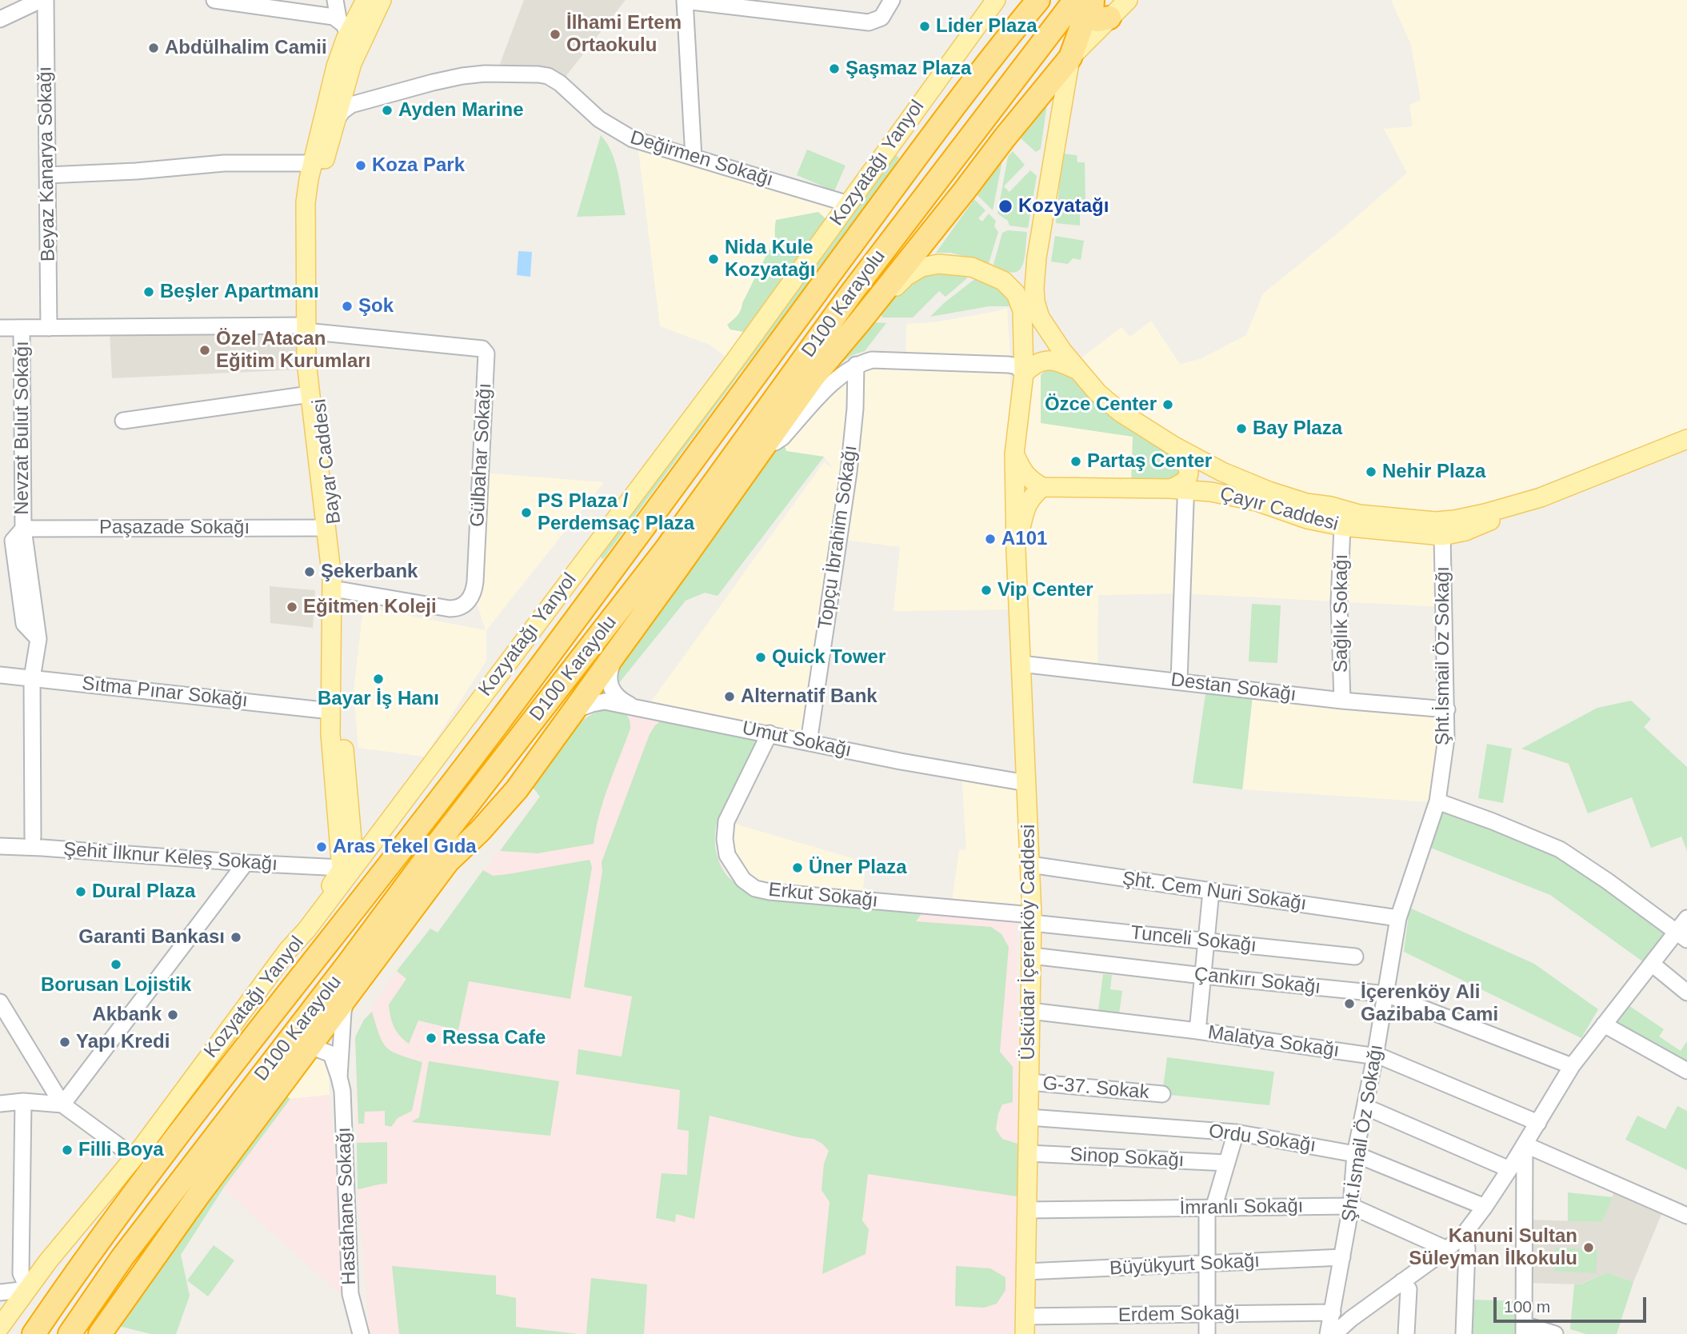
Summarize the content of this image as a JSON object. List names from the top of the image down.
{
  "streets": {
    "highway": ["D100 Karayolu"],
    "main road": [
      "Kozyatağı Yanyol",
      "Bayar Caddesi",
      "Çayır Caddesi",
      "Üsküdar İçerenköy Caddesi"
    ],
    "street": [
      "Değirmen Sokağı",
      "Beyaz Kanarya Sokağı",
      "Nevzat Bulut Sokağı",
      "Gülbahar Sokağı",
      "Paşazade Sokağı",
      "Topçu İbrahim Sokağı",
      "Sağlık Sokağı",
      "Şht.İsmail Öz Sokağı",
      "Destan Sokağı",
      "Sıtma Pınar Sokağı",
      "Umut Sokağı",
      "Şehit İlknur Keleş Sokağı",
      "Şht. Cem Nuri Sokağı",
      "Erkut Sokağı",
      "Tunceli Sokağı",
      "Çankırı Sokağı",
      "Malatya Sokağı",
      "G-37. Sokak",
      "Ordu Sokağı",
      "Sinop Sokağı",
      "Hastahane Sokağı",
      "İmranlı Sokağı",
      "Büyükyurt Sokağı",
      "Erdem Sokağı"
    ]
  },
  "crossings": [
    ["Değirmen Sokağı", "Kozyatağı Yanyol"],
    ["Değirmen Sokağı", "Bayar Caddesi"],
    ["Kozyatağı Yanyol", "Bayar Caddesi"],
    ["Kozyatağı Yanyol", "Şehit İlknur Keleş Sokağı"],
    ["Nevzat Bulut Sokağı", "Paşazade Sokağı"],
    ["Nevzat Bulut Sokağı", "Sıtma Pınar Sokağı"],
    ["Gülbahar Sokağı", "Bayar Caddesi"],
    ["Bayar Caddesi", "Paşazade Sokağı"],
    ["Bayar Caddesi", "Sıtma Pınar Sokağı"],
    ["Bayar Caddesi", "Şehit İlknur Keleş Sokağı"],
    ["Çayır Caddesi", "Sağlık Sokağı"],
    ["Çayır Caddesi", "Şht.İsmail Öz Sokağı"],
    ["Çayır Caddesi", "Üsküdar İçerenköy Caddesi"],
    ["Topçu İbrahim Sokağı", "Umut Sokağı"],
    ["Sağlık Sokağı", "Destan Sokağı"],
    ["Şht.İsmail Öz Sokağı", "Destan Sokağı"],
    ["Şht.İsmail Öz Sokağı", "Şht. Cem Nuri Sokağı"],
    ["Şht.İsmail Öz Sokağı", "Çankırı Sokağı"],
    ["Şht.İsmail Öz Sokağı", "Malatya Sokağı"],
    ["Şht.İsmail Öz Sokağı", "Ordu Sokağı"],
    ["Şht.İsmail Öz Sokağı", "İmranlı Sokağı"],
    ["Şht.İsmail Öz Sokağı", "Büyükyurt Sokağı"],
    ["Şht.İsmail Öz Sokağı", "Erdem Sokağı"],
    ["Destan Sokağı", "Üsküdar İçerenköy Caddesi"],
    ["Umut Sokağı", "Erkut Sokağı"],
    ["Umut Sokağı", "Üsküdar İçerenköy Caddesi"],
    ["Şht. Cem Nuri Sokağı", "Üsküdar İçerenköy Caddesi"],
    ["Erkut Sokağı", "Tunceli Sokağı"],
    ["Erkut Sokağı", "Üsküdar İçerenköy Caddesi"],
    ["Tunceli Sokağı", "Üsküdar İçerenköy Caddesi"],
    ["Üsküdar İçerenköy Caddesi", "Çankırı Sokağı"],
    ["Üsküdar İçerenköy Caddesi", "Malatya Sokağı"],
    ["Üsküdar İçerenköy Caddesi", "G-37. Sokak"],
    ["Üsküdar İçerenköy Caddesi", "Ordu Sokağı"],
    ["Üsküdar İçerenköy Caddesi", "Sinop Sokağı"],
    ["Üsküdar İçerenköy Caddesi", "İmranlı Sokağı"],
    ["Üsküdar İçerenköy Caddesi", "Büyükyurt Sokağı"],
    ["Üsküdar İçerenköy Caddesi", "Erdem Sokağı"]
  ],
  "places": [
    "Lider Plaza",
    "İlhami Ertem Ortaokulu",
    "Abdülhalim Camii",
    "Şaşmaz Plaza",
    "Ayden Marine",
    "Koza Park",
    "Kozyatağı",
    "Nida Kule Kozyatağı",
    "Beşler Apartmanı",
    "Şok",
    "Özel Atacan Eğitim Kurumları",
    "Özce Center",
    "Bay Plaza",
    "Partaş Center",
    "Nehir Plaza",
    "PS Plaza / Perdemsaç Plaza",
    "A101",
    "Şekerbank",
    "Vip Center",
    "Eğitmen Koleji",
    "Quick Tower",
    "Bayar İş Hanı",
    "Alternatif Bank",
    "Aras Tekel Gıda",
    "Üner Plaza",
    "Dural Plaza",
    "Garanti Bankası",
    "Borusan Lojistik",
    "İçerenköy Ali Gazibaba Cami",
    "Akbank",
    "Ressa Cafe",
    "Yapı Kredi",
    "Filli Boya",
    "Kanuni Sultan Süleyman İlkokulu"
  ],
  "scale_bar": "100 m"
}
